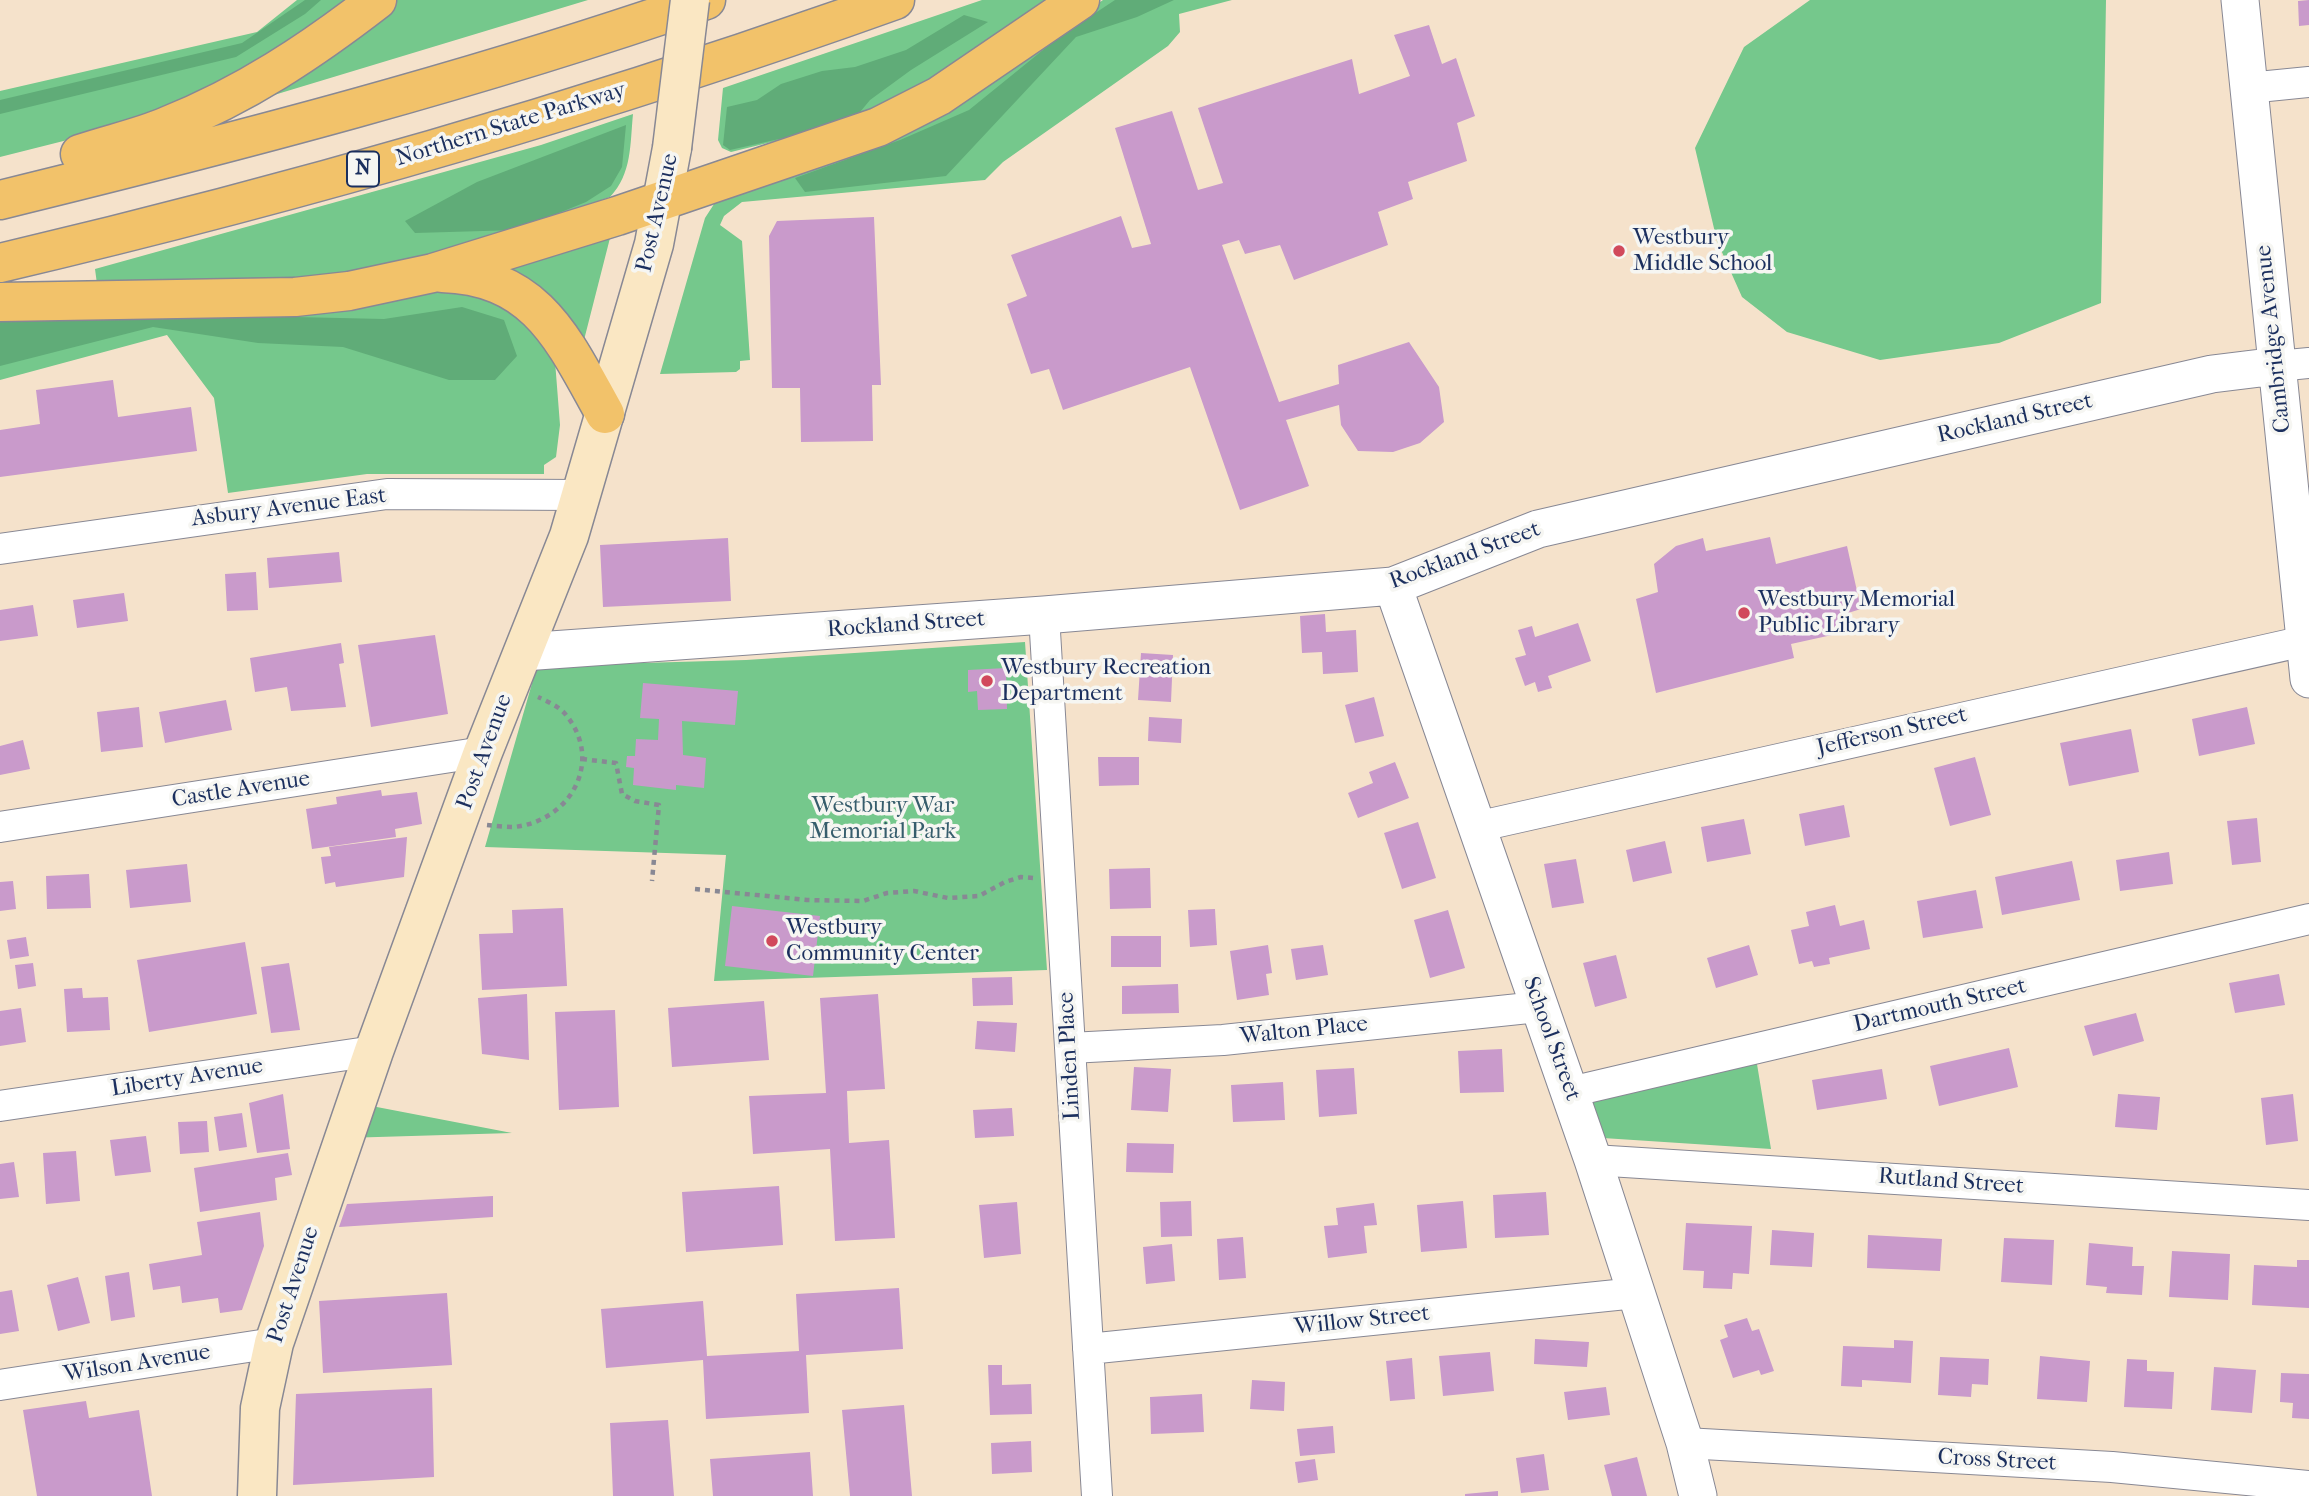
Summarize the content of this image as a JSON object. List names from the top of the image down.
{
  "streets": {
    "highway": ["Northern State Parkway", "N"],
    "main road": ["Post Avenue"],
    "street": [
      "Cambridge Avenue",
      "Rockland Street",
      "Asbury Avenue East",
      "Jefferson Street",
      "Castle Avenue",
      "Dartmouth Street",
      "Walton Place",
      "School Street",
      "Linden Place",
      "Liberty Avenue",
      "Rutland Street",
      "Willow Street",
      "Wilson Avenue",
      "Cross Street"
    ]
  },
  "crossings": [
    ["Post Avenue", "Rockland Street"],
    ["Post Avenue", "Asbury Avenue East"],
    ["Post Avenue", "Castle Avenue"],
    ["Post Avenue", "Liberty Avenue"],
    ["Post Avenue", "Wilson Avenue"],
    ["Cambridge Avenue", "Rockland Street"],
    ["Cambridge Avenue", "Jefferson Street"],
    ["Rockland Street", "School Street"],
    ["Rockland Street", "Linden Place"],
    ["Jefferson Street", "School Street"],
    ["Dartmouth Street", "School Street"],
    ["Walton Place", "School Street"],
    ["Walton Place", "Linden Place"],
    ["School Street", "Rutland Street"],
    ["School Street", "Willow Street"],
    ["School Street", "Cross Street"],
    ["Linden Place", "Willow Street"]
  ],
  "parks": ["Westbury War Memorial Park"],
  "places": [
    "Westbury Middle School",
    "Westbury Memorial Public Library",
    "Westbury Recreation Department",
    "Westbury Community Center"
  ]
}
